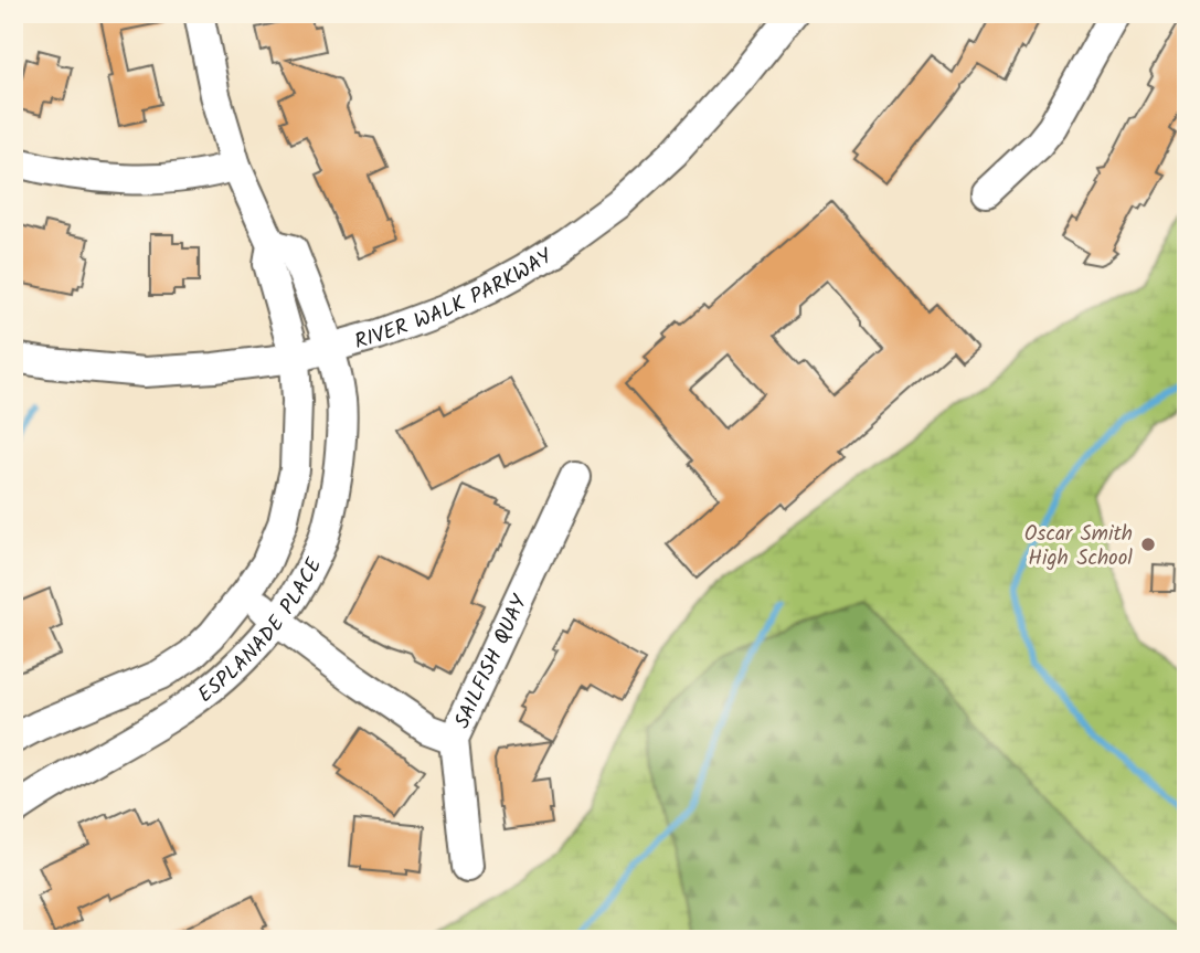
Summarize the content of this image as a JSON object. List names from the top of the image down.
{
  "streets": {
    "street": ["RIVER WALK PARKWAY", "ESPLANADE PLACE", "SAILFISH QUAY"]
  },
  "crossings": [
    ["RIVER WALK PARKWAY", "ESPLANADE PLACE"],
    ["ESPLANADE PLACE", "SAILFISH QUAY"]
  ],
  "places": ["Oscar Smith High School"]
}
